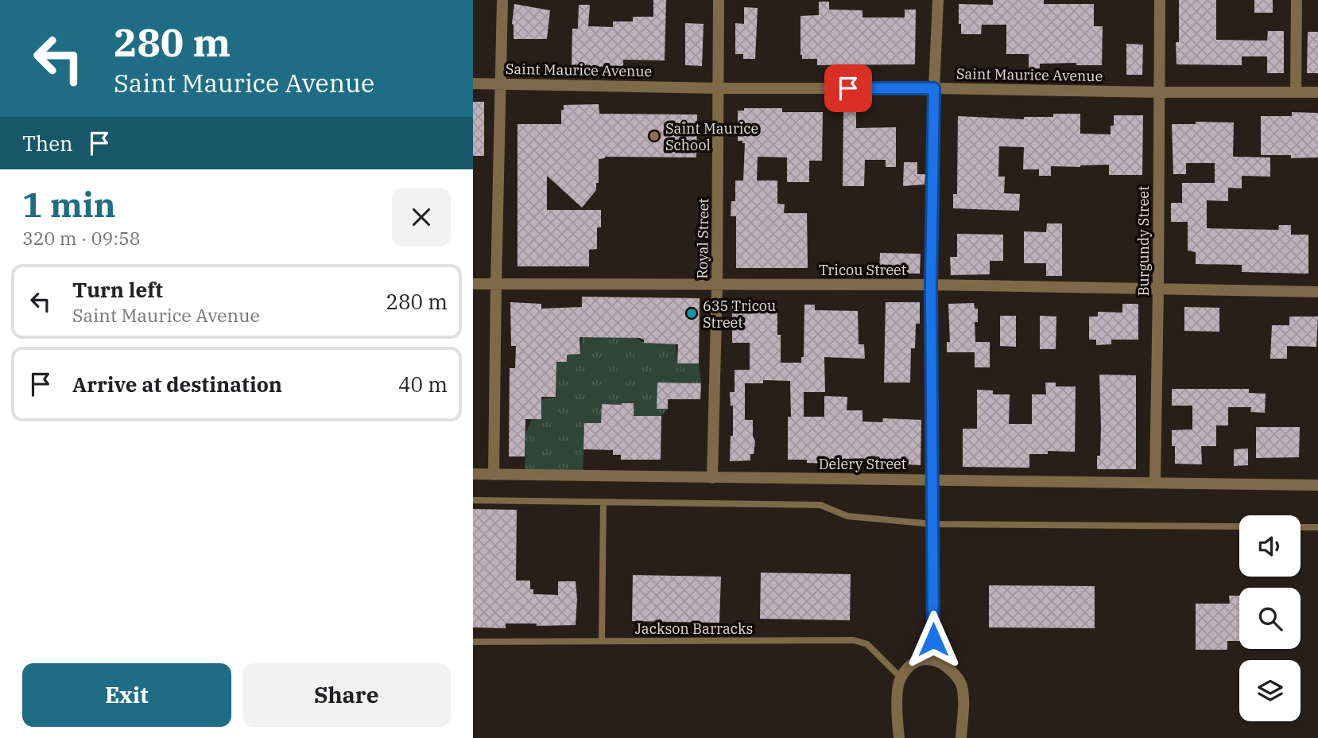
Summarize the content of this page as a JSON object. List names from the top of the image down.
{
  "streets": {
    "street": [
      "Saint Maurice Avenue",
      "Royal Street",
      "Burgundy Street",
      "Tricou Street",
      "Delery Street"
    ],
    "lane": ["Jackson Barracks"]
  },
  "crossings": [
    ["Saint Maurice Avenue", "Royal Street"],
    ["Saint Maurice Avenue", "Burgundy Street"],
    ["Royal Street", "Tricou Street"],
    ["Royal Street", "Delery Street"],
    ["Burgundy Street", "Tricou Street"],
    ["Burgundy Street", "Delery Street"]
  ],
  "places": ["Saint Maurice School", "635 Tricou Street"],
  "page": {
    "turn": ["280 m", "Saint Maurice Avenue"],
    "then": "Then",
    "heading": ["1 min", "320 m · 09:58"],
    "list": [
      {
        "name": "Turn left",
        "note": "Saint Maurice Avenue",
        "value": "280 m"
      },
      {
        "name": "Arrive at destination",
        "value": "40 m"
      }
    ],
    "buttons": ["Exit", "Share"]
  }
}
